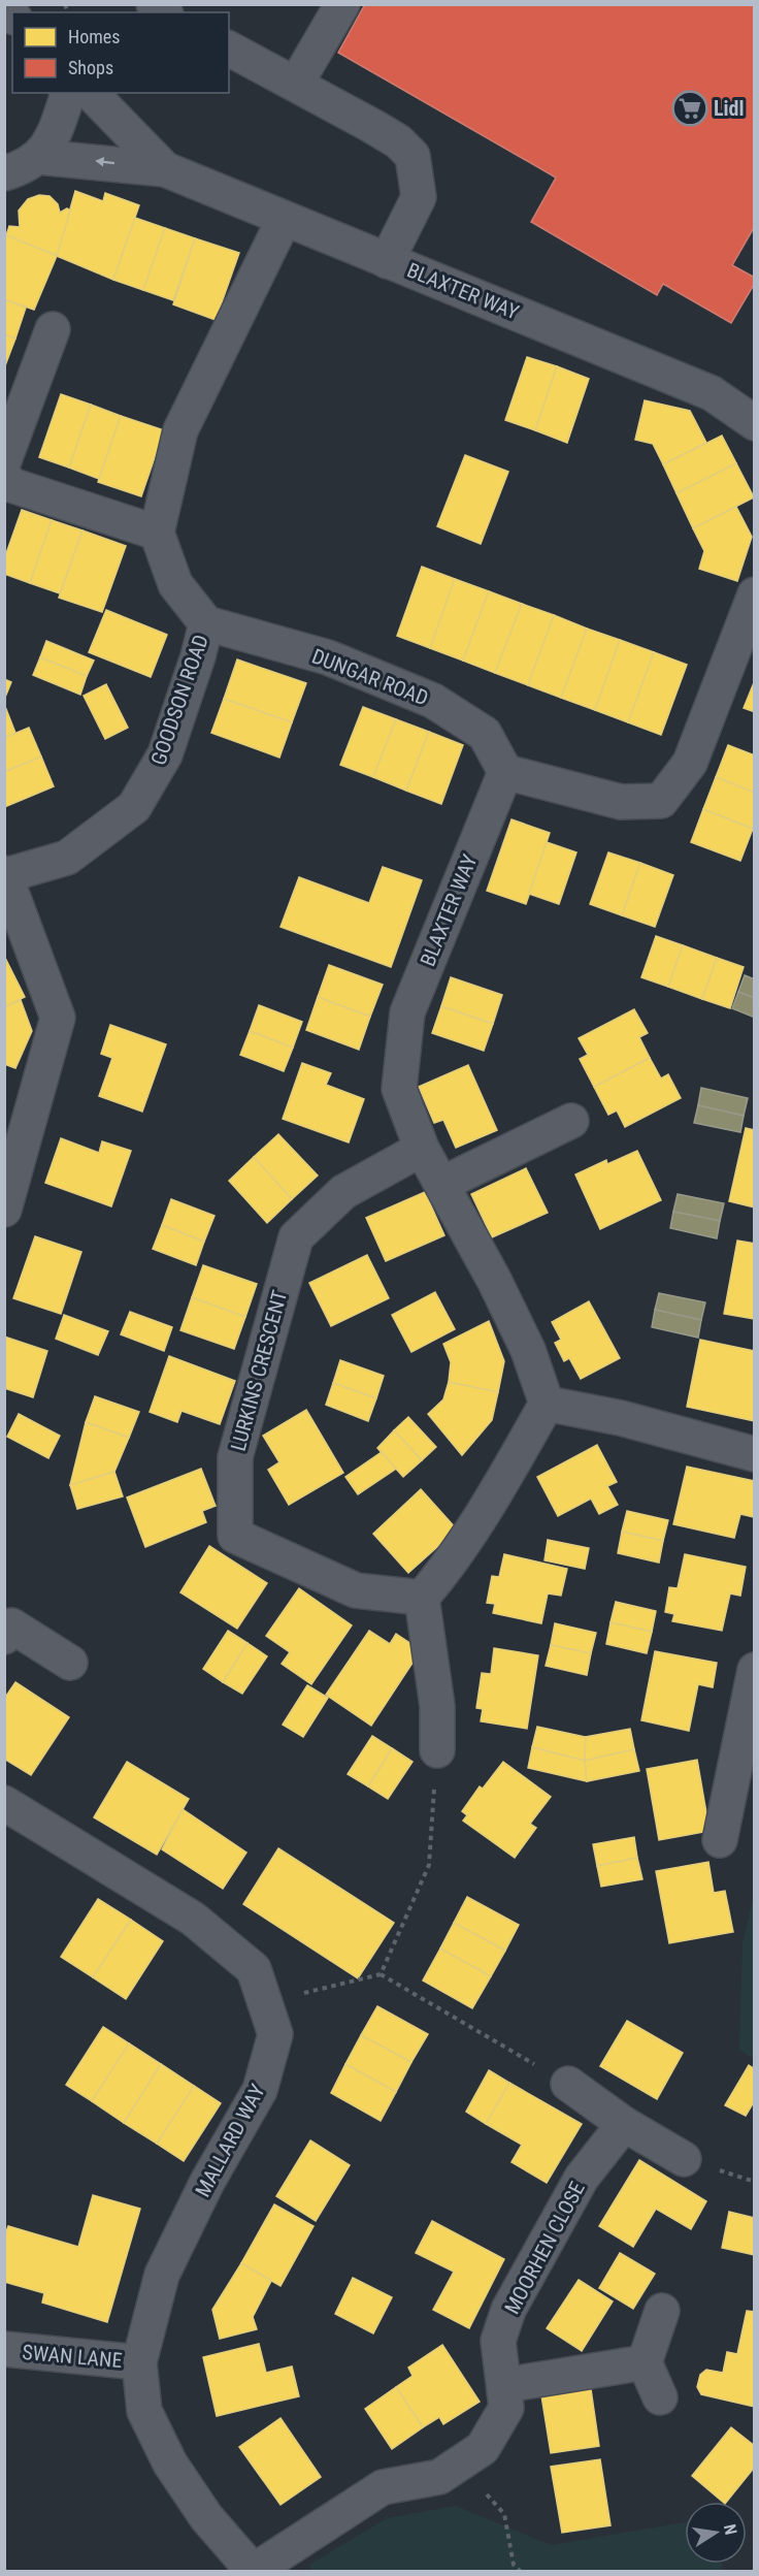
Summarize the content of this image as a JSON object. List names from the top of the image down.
{
  "streets": {
    "street": [
      "BLAXTER WAY",
      "DUNGAR ROAD",
      "GOODSON ROAD",
      "LURKINS CRESCENT",
      "MALLARD WAY",
      "MOORHEN CLOSE",
      "SWAN LANE"
    ]
  },
  "crossings": [
    ["BLAXTER WAY", "DUNGAR ROAD"],
    ["BLAXTER WAY", "LURKINS CRESCENT"],
    ["DUNGAR ROAD", "GOODSON ROAD"],
    ["MALLARD WAY", "MOORHEN CLOSE"],
    ["MALLARD WAY", "SWAN LANE"]
  ],
  "places": {
    "supermarket": ["Lidl"]
  },
  "legend": ["Homes", "Shops"],
  "north": "right"
}
